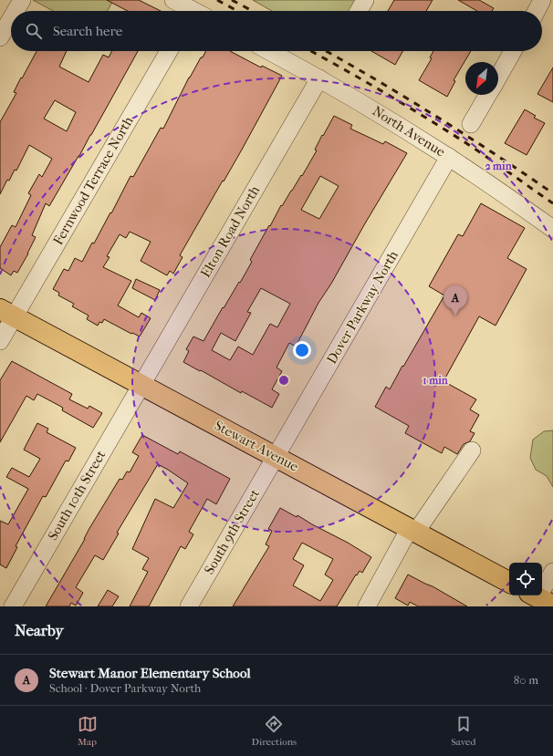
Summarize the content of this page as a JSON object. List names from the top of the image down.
{
  "streets": {
    "main road": ["Stewart Avenue"],
    "street": [
      "North Avenue",
      "Fernwood Terrace North",
      "Elton Road North",
      "Dover Parkway North",
      "South 10th Street",
      "South 9th Street"
    ]
  },
  "crossings": [
    ["North Avenue", "Elton Road North"],
    ["North Avenue", "Dover Parkway North"],
    ["Fernwood Terrace North", "Stewart Avenue"],
    ["Elton Road North", "Stewart Avenue"],
    ["Elton Road North", "South 10th Street"],
    ["Dover Parkway North", "Stewart Avenue"],
    ["Dover Parkway North", "South 9th Street"],
    ["Stewart Avenue", "South 10th Street"],
    ["Stewart Avenue", "South 9th Street"]
  ],
  "north": "bottom left",
  "page": {
    "search": "Search here",
    "pins": "A",
    "heading": "Nearby",
    "list": [
      {
        "mark": "A",
        "name": "Stewart Manor Elementary School",
        "note": "School · Dover Parkway North",
        "value": "80 m"
      }
    ],
    "nav": ["Map", "Directions", "Saved"]
  },
  "rings": ["2 min", "1 min"]
}
